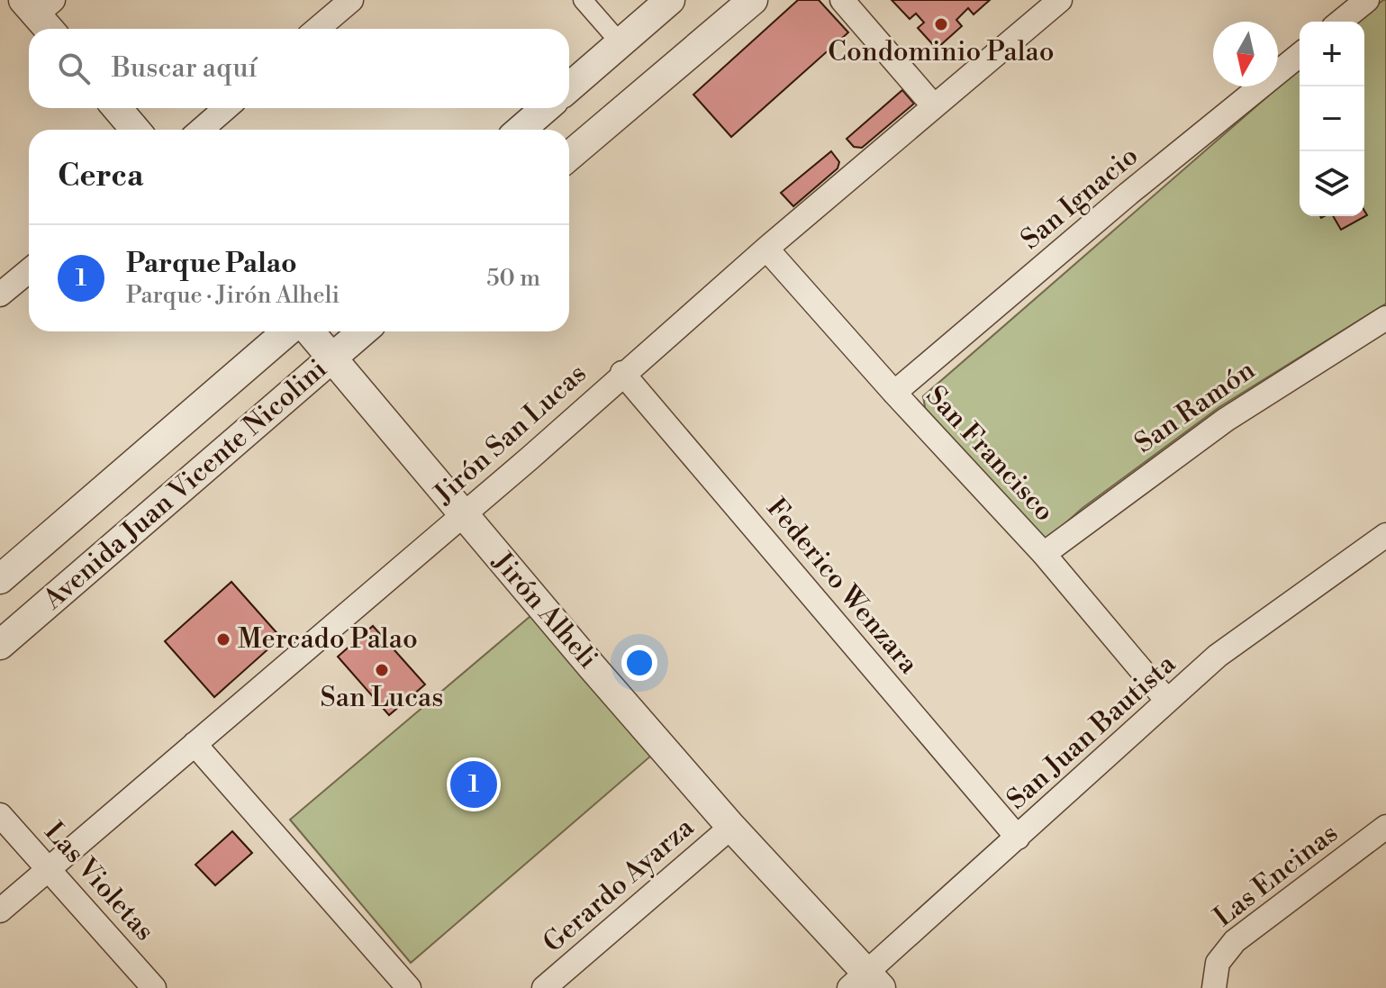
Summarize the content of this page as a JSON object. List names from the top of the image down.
{
  "streets": {
    "street": [
      "San Ignacio",
      "San Ramón",
      "Jirón San Lucas",
      "San Francisco",
      "Avenida Juan Vicente Nicolini",
      "Federico Wenzara",
      "Jirón Alheli",
      "San Juan Bautista",
      "Las Encinas",
      "Las Violetas",
      "Gerardo Ayarza"
    ]
  },
  "crossings": [
    ["San Ignacio", "San Francisco"],
    ["San Ramón", "San Francisco"],
    ["Jirón San Lucas", "San Francisco"],
    ["Jirón San Lucas", "Federico Wenzara"],
    ["Jirón San Lucas", "Jirón Alheli"],
    ["Jirón San Lucas", "Las Violetas"],
    ["San Francisco", "San Juan Bautista"],
    ["Avenida Juan Vicente Nicolini", "Jirón Alheli"],
    ["Federico Wenzara", "San Juan Bautista"],
    ["Jirón Alheli", "San Juan Bautista"],
    ["Jirón Alheli", "Gerardo Ayarza"]
  ],
  "places": ["Condominio Palao", "Mercado Palao", "San Lucas"],
  "north": "bottom",
  "page": {
    "map_buttons": ["+", "−"],
    "search": "Buscar aquí",
    "heading": "Cerca",
    "list": [
      {
        "mark": "1",
        "name": "Parque Palao",
        "note": "Parque · Jirón Alheli",
        "value": "50 m"
      }
    ],
    "pins": "1"
  }
}
